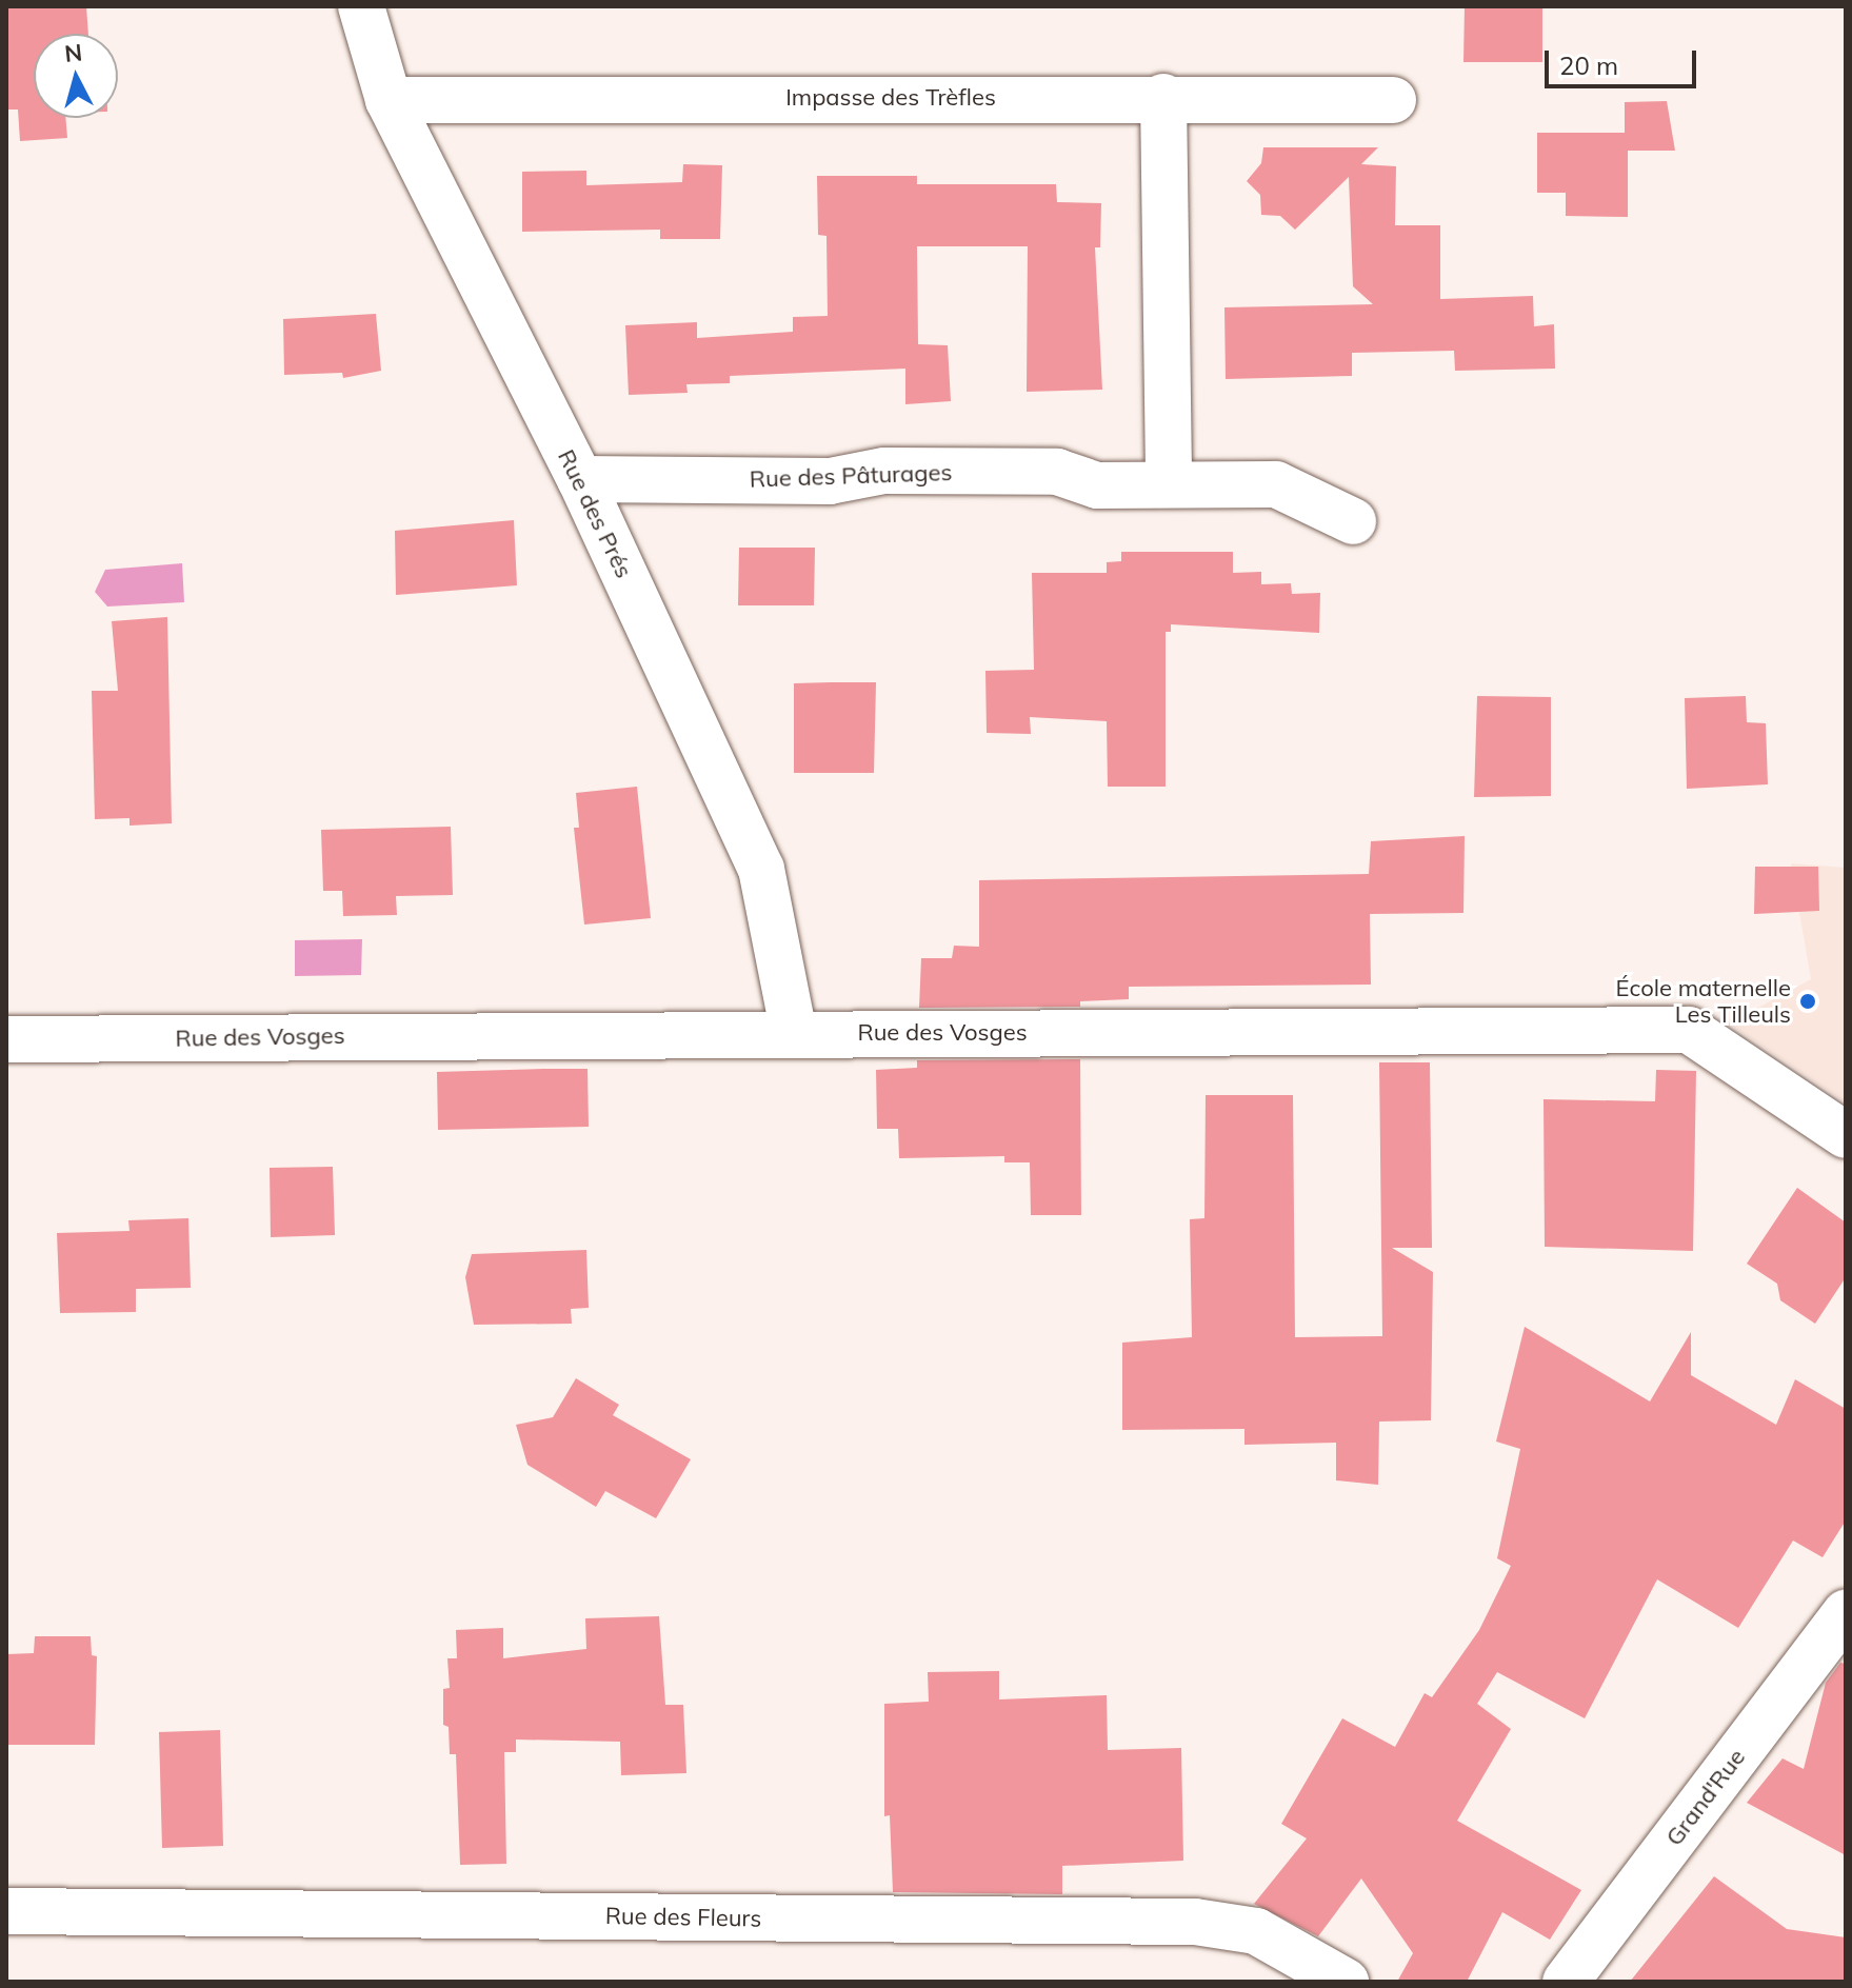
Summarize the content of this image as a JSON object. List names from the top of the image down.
{
  "streets": {
    "street": [
      "Impasse des Trèfles",
      "Rue des Pâturages",
      "Rue des Prés",
      "Rue des Vosges",
      "Grand'Rue",
      "Rue des Fleurs"
    ]
  },
  "crossings": [
    ["Impasse des Trèfles", "Rue des Prés"],
    ["Rue des Pâturages", "Rue des Prés"],
    ["Rue des Prés", "Rue des Vosges"]
  ],
  "places": ["École maternelle Les Tilleuls"],
  "scale_bar": "20 m",
  "north": "top"
}
